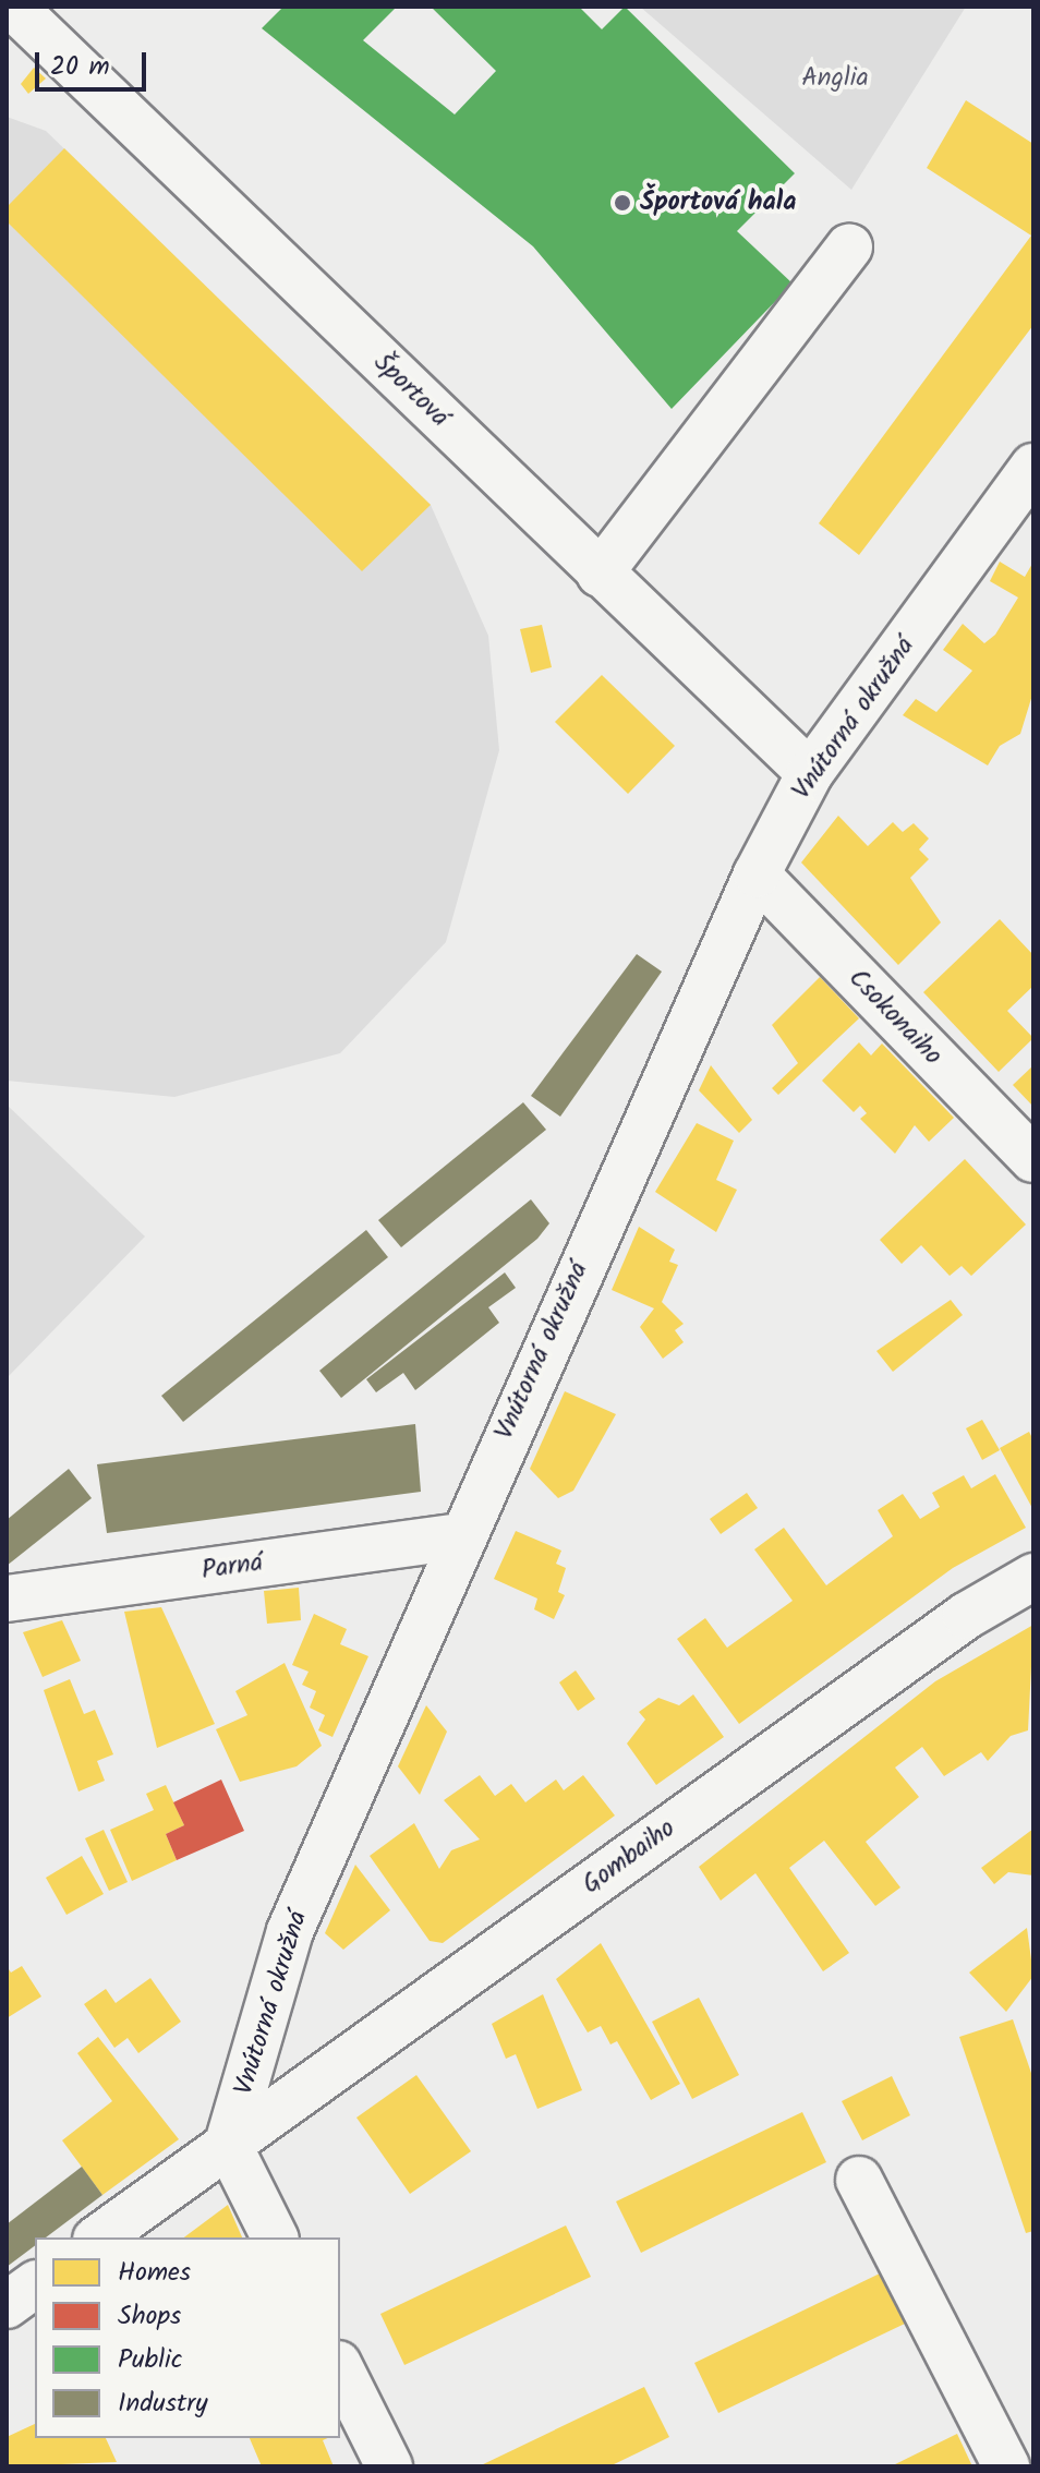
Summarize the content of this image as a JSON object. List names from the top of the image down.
{
  "streets": {
    "street": [
      "Športová",
      "Vnútorná okružná",
      "Csokonaiho",
      "Parná",
      "Gombaiho"
    ]
  },
  "crossings": [
    ["Športová", "Vnútorná okružná"],
    ["Vnútorná okružná", "Csokonaiho"],
    ["Vnútorná okružná", "Parná"],
    ["Vnútorná okružná", "Gombaiho"]
  ],
  "parks": ["Anglia"],
  "places": ["Športová hala"],
  "legend": [
    "Homes",
    "Shops",
    "Public",
    "Industry"
  ],
  "scale_bar": "20 m"
}
